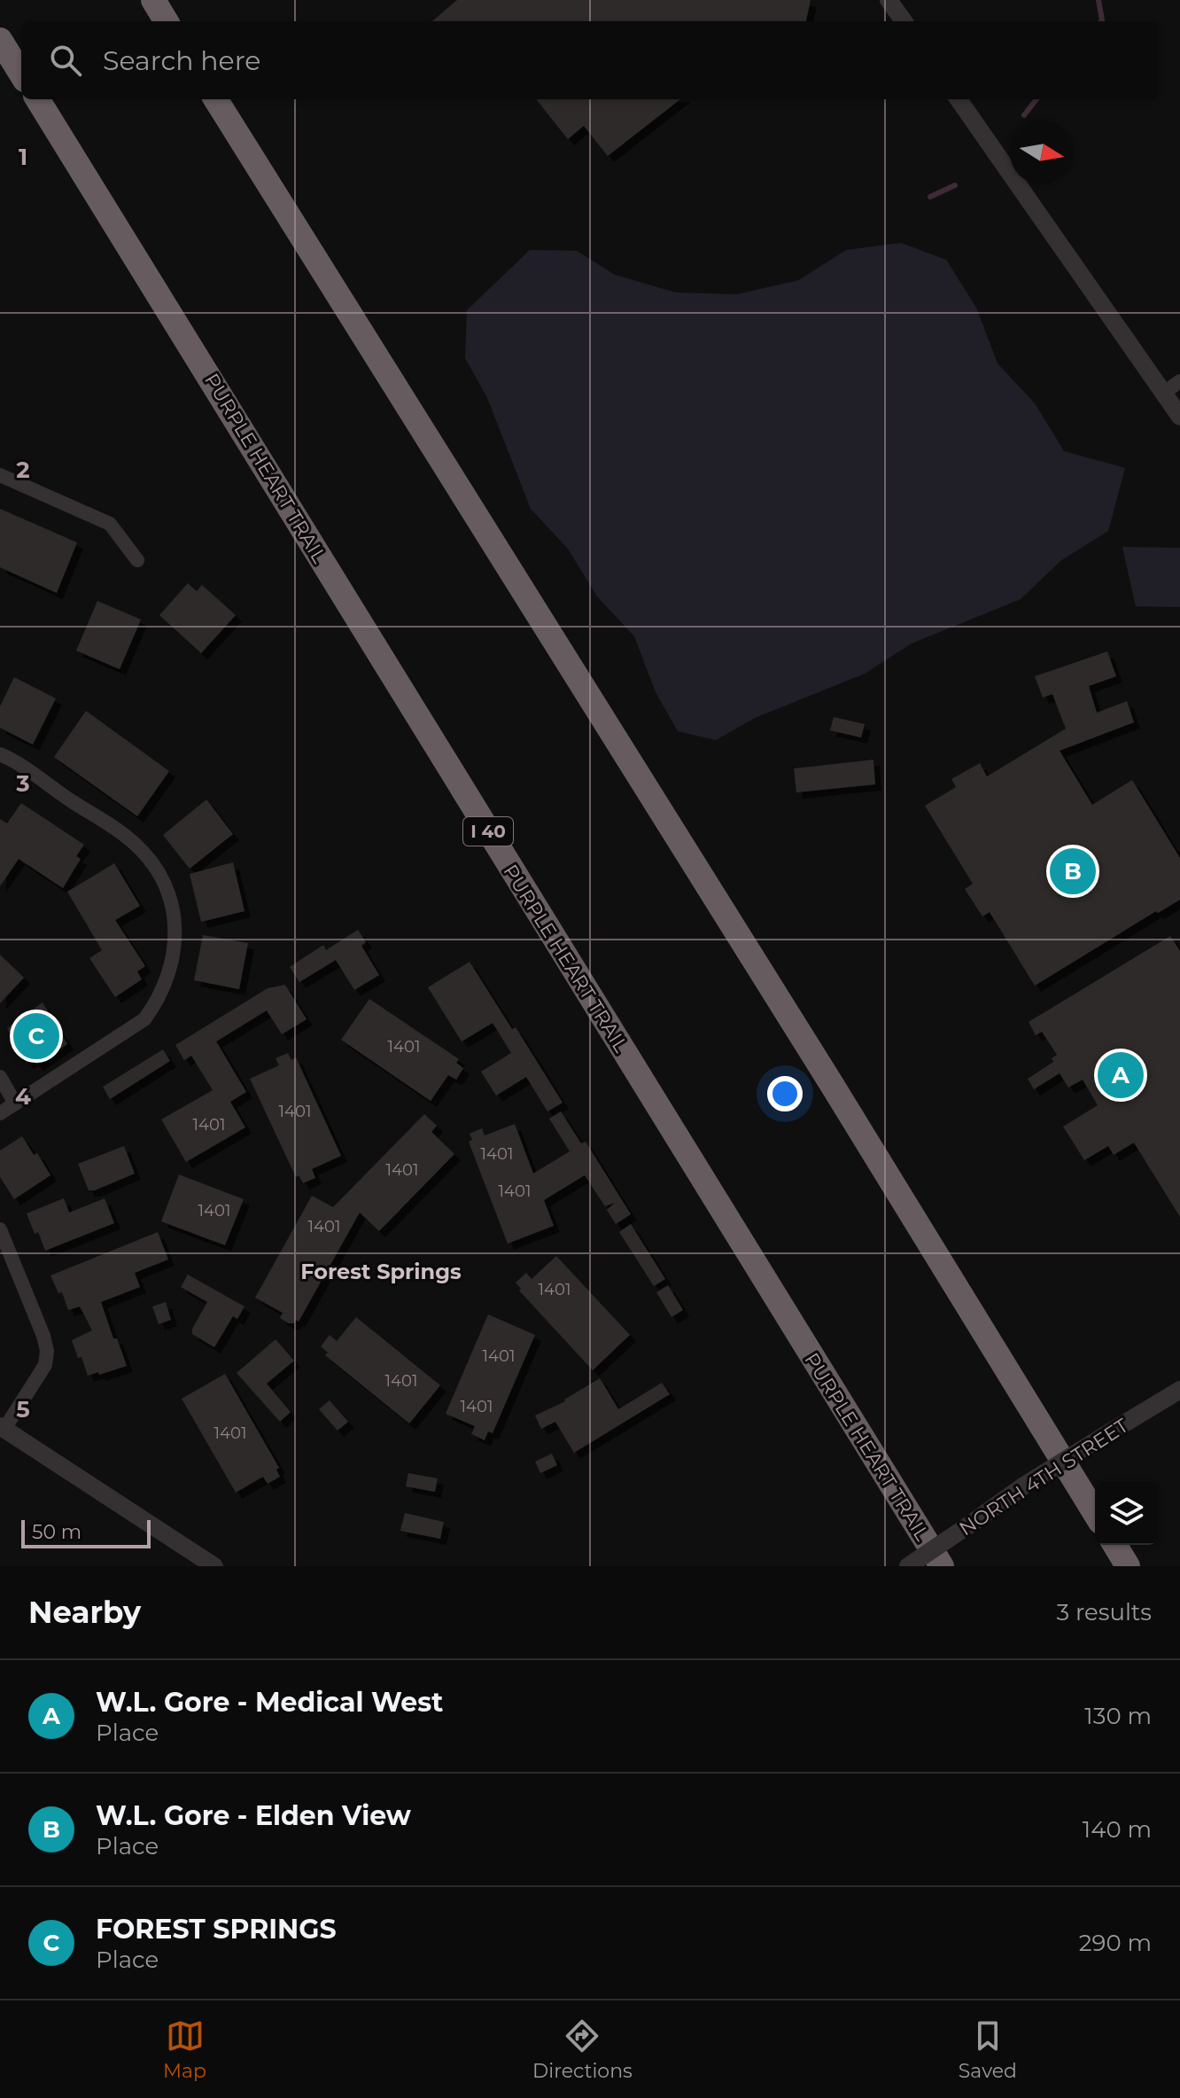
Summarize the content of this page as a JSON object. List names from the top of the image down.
{
  "streets": {
    "highway": ["PURPLE HEART TRAIL", "I 40"],
    "street": ["NORTH 4TH STREET"]
  },
  "districts": ["Forest Springs"],
  "house_numbers": [
    "1401",
    "1401",
    "1401",
    "1401",
    "1401",
    "1401",
    "1401",
    "1401",
    "1401",
    "1401",
    "1401",
    "1401",
    "1401"
  ],
  "scale_bar": "50 m",
  "north": "right",
  "page": {
    "search": "Search here",
    "pins": ["B", "C", "A"],
    "scale": "50 m",
    "heading": ["Nearby", "3 results"],
    "list": [
      {
        "mark": "A",
        "name": "W.L. Gore - Medical West",
        "note": "Place",
        "value": "130 m"
      },
      {
        "mark": "B",
        "name": "W.L. Gore - Elden View",
        "note": "Place",
        "value": "140 m"
      },
      {
        "mark": "C",
        "name": "FOREST SPRINGS",
        "note": "Place",
        "value": "290 m"
      }
    ],
    "nav": ["Map", "Directions", "Saved"]
  },
  "grid": {
    "rows": [
      "1",
      "2",
      "3",
      "4",
      "5"
    ]
  }
}
